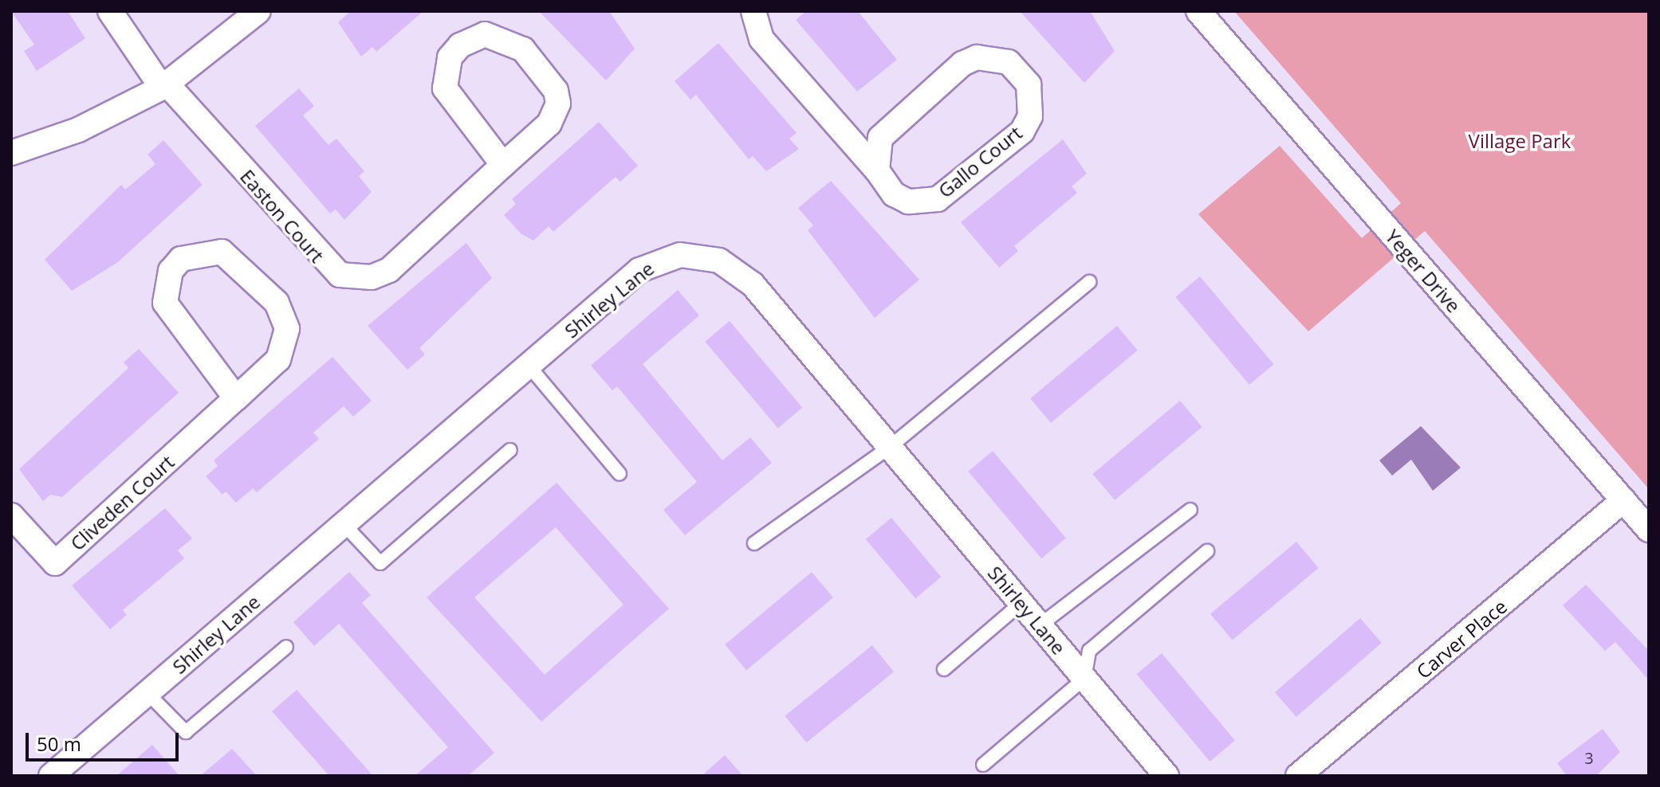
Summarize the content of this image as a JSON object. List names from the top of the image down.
{
  "streets": {
    "street": [
      "Gallo Court",
      "Easton Court",
      "Yeger Drive",
      "Shirley Lane",
      "Cliveden Court",
      "Carver Place"
    ]
  },
  "crossings": [
    ["Yeger Drive", "Carver Place"]
  ],
  "parks": ["Village Park"],
  "house_numbers": ["3"],
  "scale_bar": "50 m"
}
